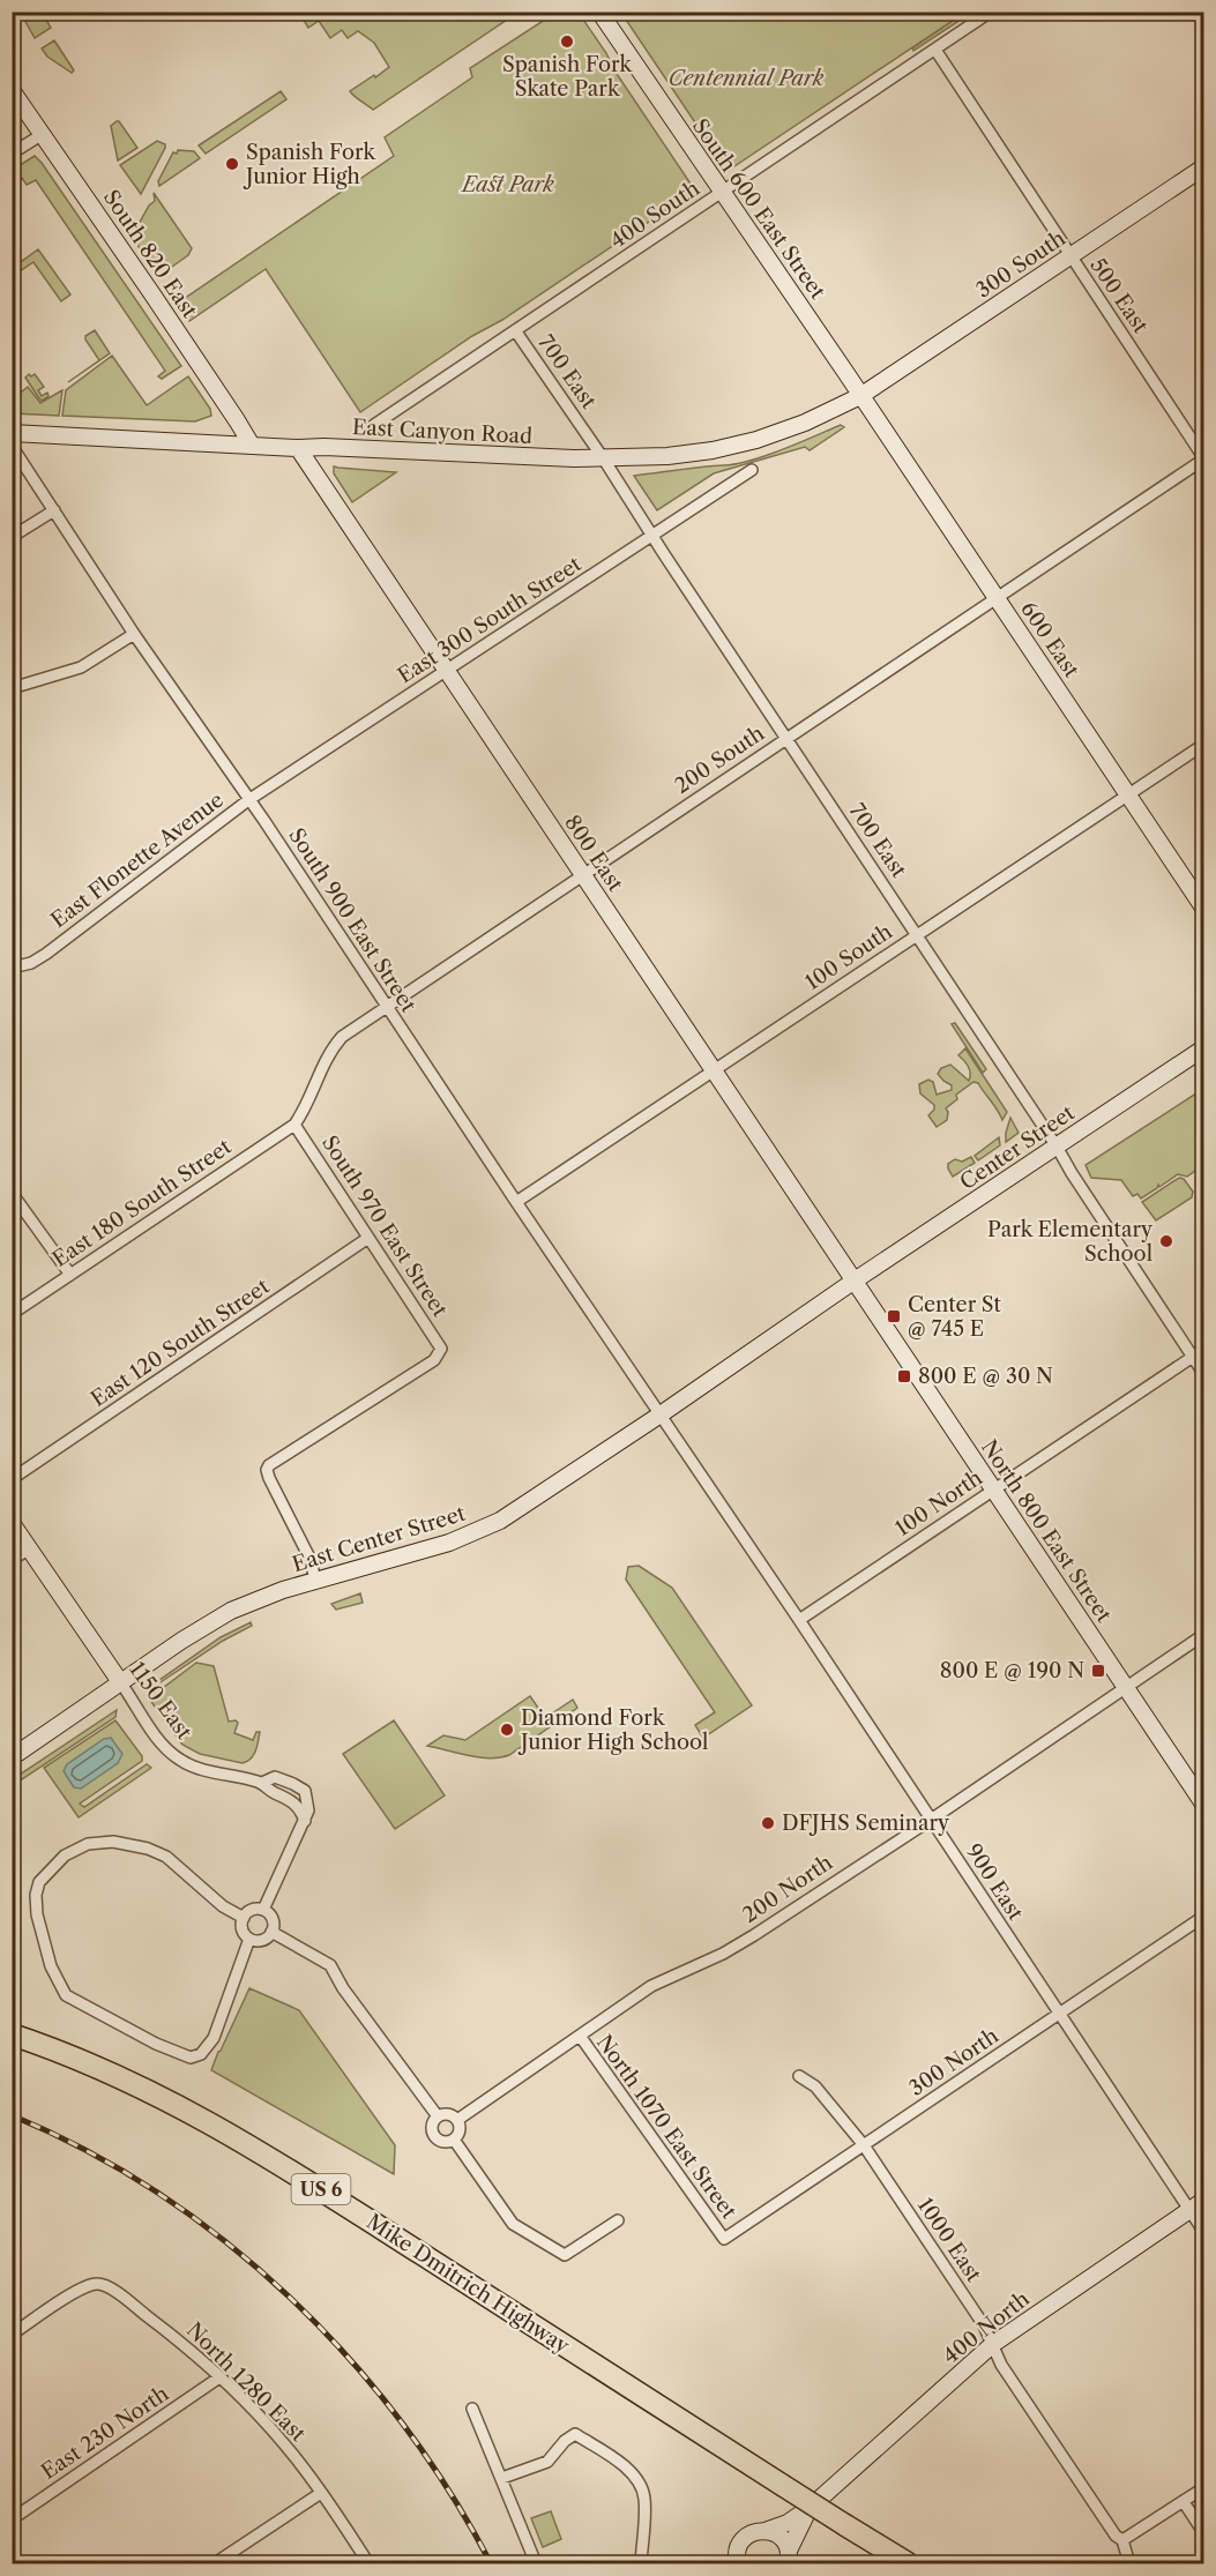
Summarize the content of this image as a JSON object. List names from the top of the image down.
{
  "streets": {
    "highway": ["US 6", "Mike Dmitrich Highway"],
    "street": [
      "South 600 East Street",
      "400 South",
      "South 820 East",
      "300 South",
      "500 East",
      "700 East",
      "East Canyon Road",
      "East 300 South Street",
      "600 East",
      "200 South",
      "800 East",
      "East Flonette Avenue",
      "South 900 East Street",
      "100 South",
      "Center Street",
      "East 180 South Street",
      "South 970 East Street",
      "East 120 South Street",
      "100 North",
      "North 800 East Street",
      "East Center Street",
      "1150 East",
      "900 East",
      "200 North",
      "300 North",
      "North 1070 East Street",
      "1000 East",
      "400 North",
      "North 1280 East",
      "East 230 North"
    ]
  },
  "crossings": [
    ["South 600 East Street", "400 South"],
    ["South 600 East Street", "300 South"],
    ["South 600 East Street", "East Canyon Road"],
    ["South 600 East Street", "600 East"],
    ["400 South", "500 East"],
    ["400 South", "700 East"],
    ["South 820 East", "East Canyon Road"],
    ["300 South", "500 East"],
    ["300 South", "East Canyon Road"],
    ["300 South", "600 East"],
    ["500 East", "200 South"],
    ["700 East", "East Canyon Road"],
    ["700 East", "East 300 South Street"],
    ["700 East", "200 South"],
    ["700 East", "100 South"],
    ["700 East", "Center Street"],
    ["700 East", "100 North"],
    ["East Canyon Road", "600 East"],
    ["East Canyon Road", "800 East"],
    ["East 300 South Street", "800 East"],
    ["East 300 South Street", "East Flonette Avenue"],
    ["East 300 South Street", "South 900 East Street"],
    ["600 East", "200 South"],
    ["600 East", "100 South"],
    ["200 South", "800 East"],
    ["200 South", "South 900 East Street"],
    ["200 South", "East 180 South Street"],
    ["200 South", "South 970 East Street"],
    ["800 East", "100 South"],
    ["800 East", "Center Street"],
    ["800 East", "North 800 East Street"],
    ["800 East", "East Center Street"],
    ["East Flonette Avenue", "South 900 East Street"],
    ["South 900 East Street", "100 South"],
    ["South 900 East Street", "East Center Street"],
    ["South 900 East Street", "900 East"],
    ["Center Street", "North 800 East Street"],
    ["Center Street", "East Center Street"],
    ["East 180 South Street", "South 970 East Street"],
    ["South 970 East Street", "East 120 South Street"],
    ["South 970 East Street", "East Center Street"],
    ["100 North", "North 800 East Street"],
    ["100 North", "900 East"],
    ["North 800 East Street", "East Center Street"],
    ["North 800 East Street", "200 North"],
    ["East Center Street", "1150 East"],
    ["East Center Street", "900 East"],
    ["900 East", "200 North"],
    ["900 East", "300 North"],
    ["900 East", "400 North"],
    ["200 North", "North 1070 East Street"],
    ["300 North", "North 1070 East Street"],
    ["300 North", "1000 East"],
    ["1000 East", "400 North"],
    ["North 1280 East", "East 230 North"]
  ],
  "parks": ["Centennial Park", "East Park"],
  "places": {
    "other": [
      "Spanish Fork Skate Park",
      "Spanish Fork Junior High",
      "Park Elementary School",
      "Diamond Fork Junior High School",
      "DFJHS Seminary"
    ],
    "transit": ["Center St @ 745 E", "800 E @ 30 N", "800 E @ 190 N"]
  }
}
